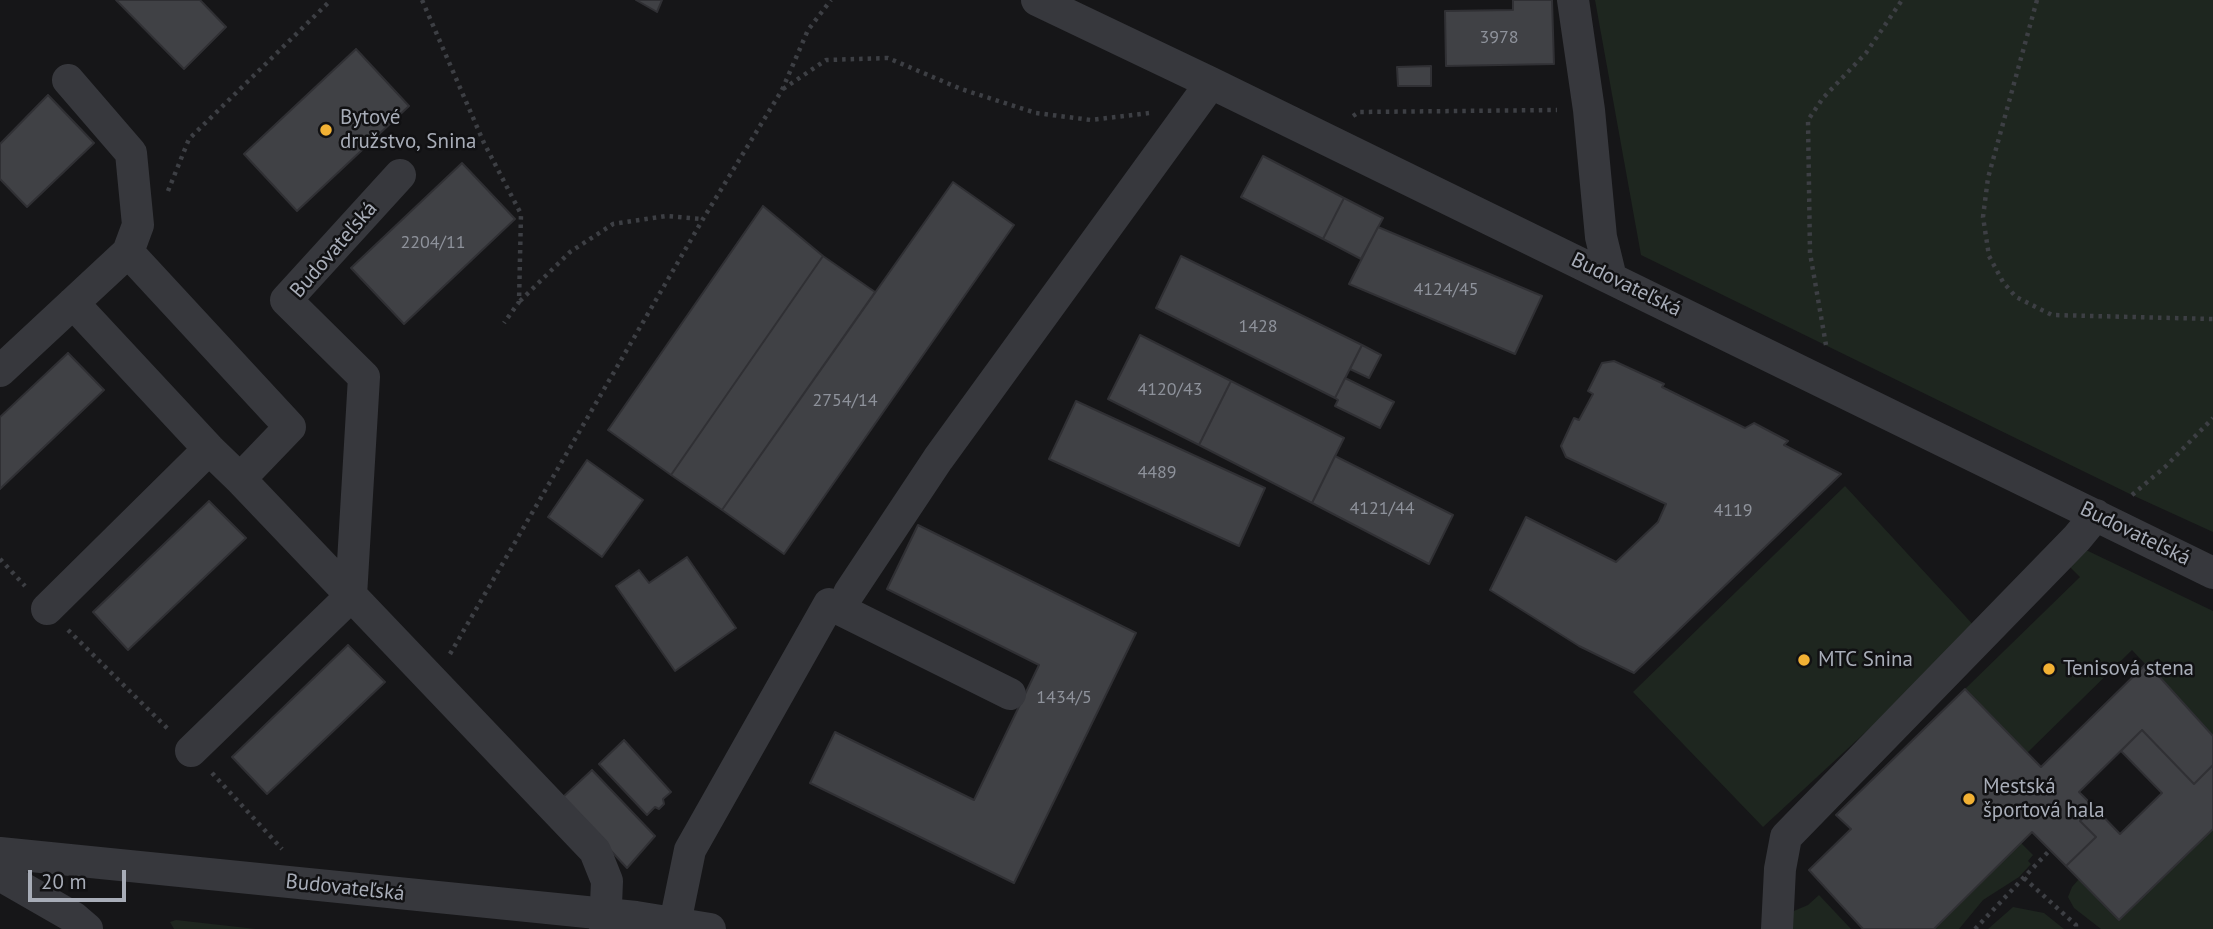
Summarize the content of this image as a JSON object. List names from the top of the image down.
{
  "streets": {
    "street": ["Budovateľská"]
  },
  "places": [
    "Bytové družstvo, Snina",
    "MTC Snina",
    "Tenisová stena",
    "Mestská športová hala"
  ],
  "house_numbers": [
    "3978",
    "2204/11",
    "4124/45",
    "1428",
    "4120/43",
    "2754/14",
    "4489",
    "4121/44",
    "4119",
    "1434/5"
  ],
  "scale_bar": "20 m"
}
